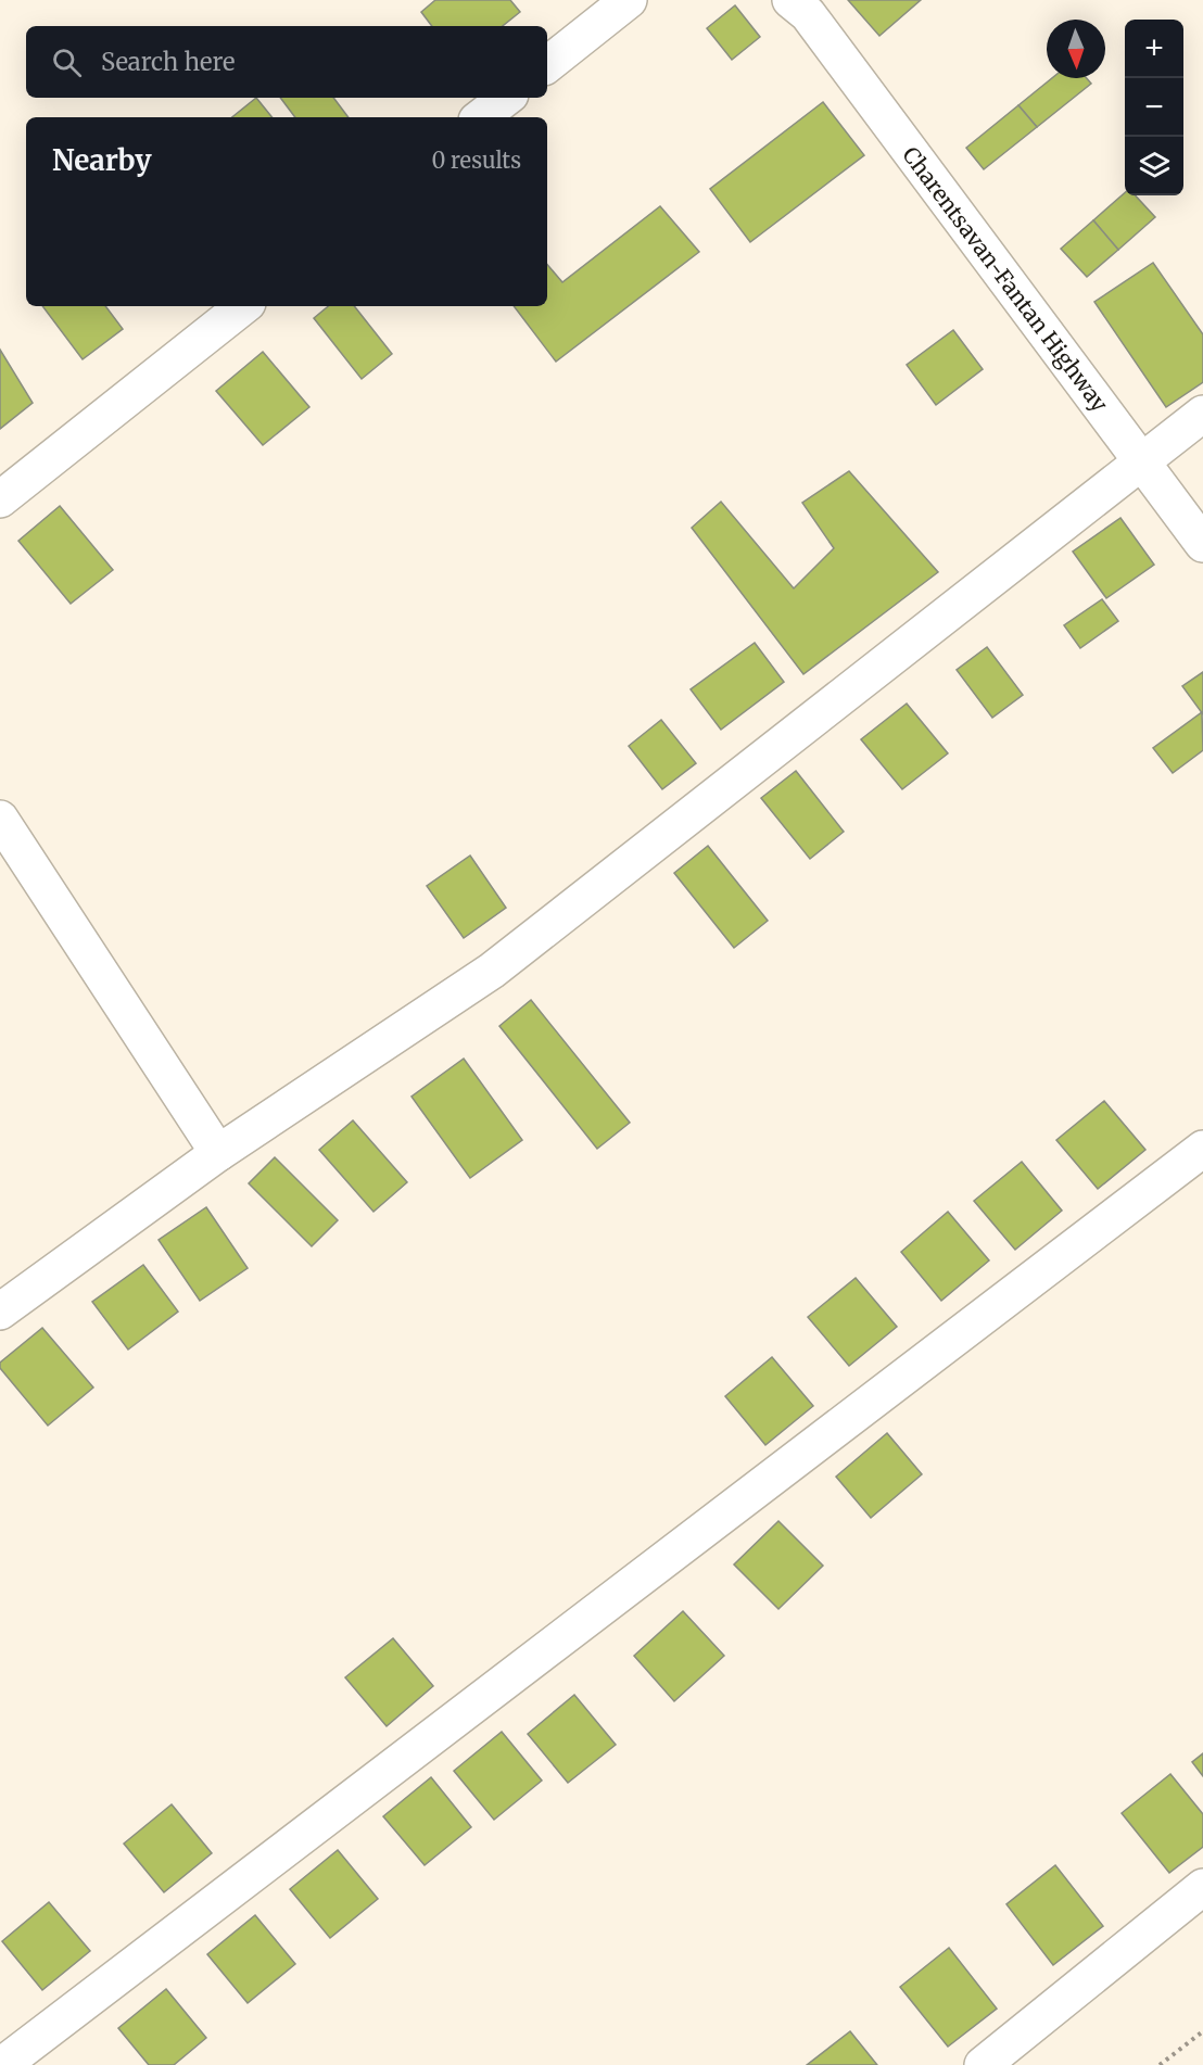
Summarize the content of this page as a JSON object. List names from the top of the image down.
{
  "streets": {
    "street": ["Charentsavan-Fantan Highway"]
  },
  "north": "bottom",
  "page": {
    "map_buttons": ["+", "−"],
    "search": "Search here",
    "heading": ["Nearby", "0 results"]
  }
}
